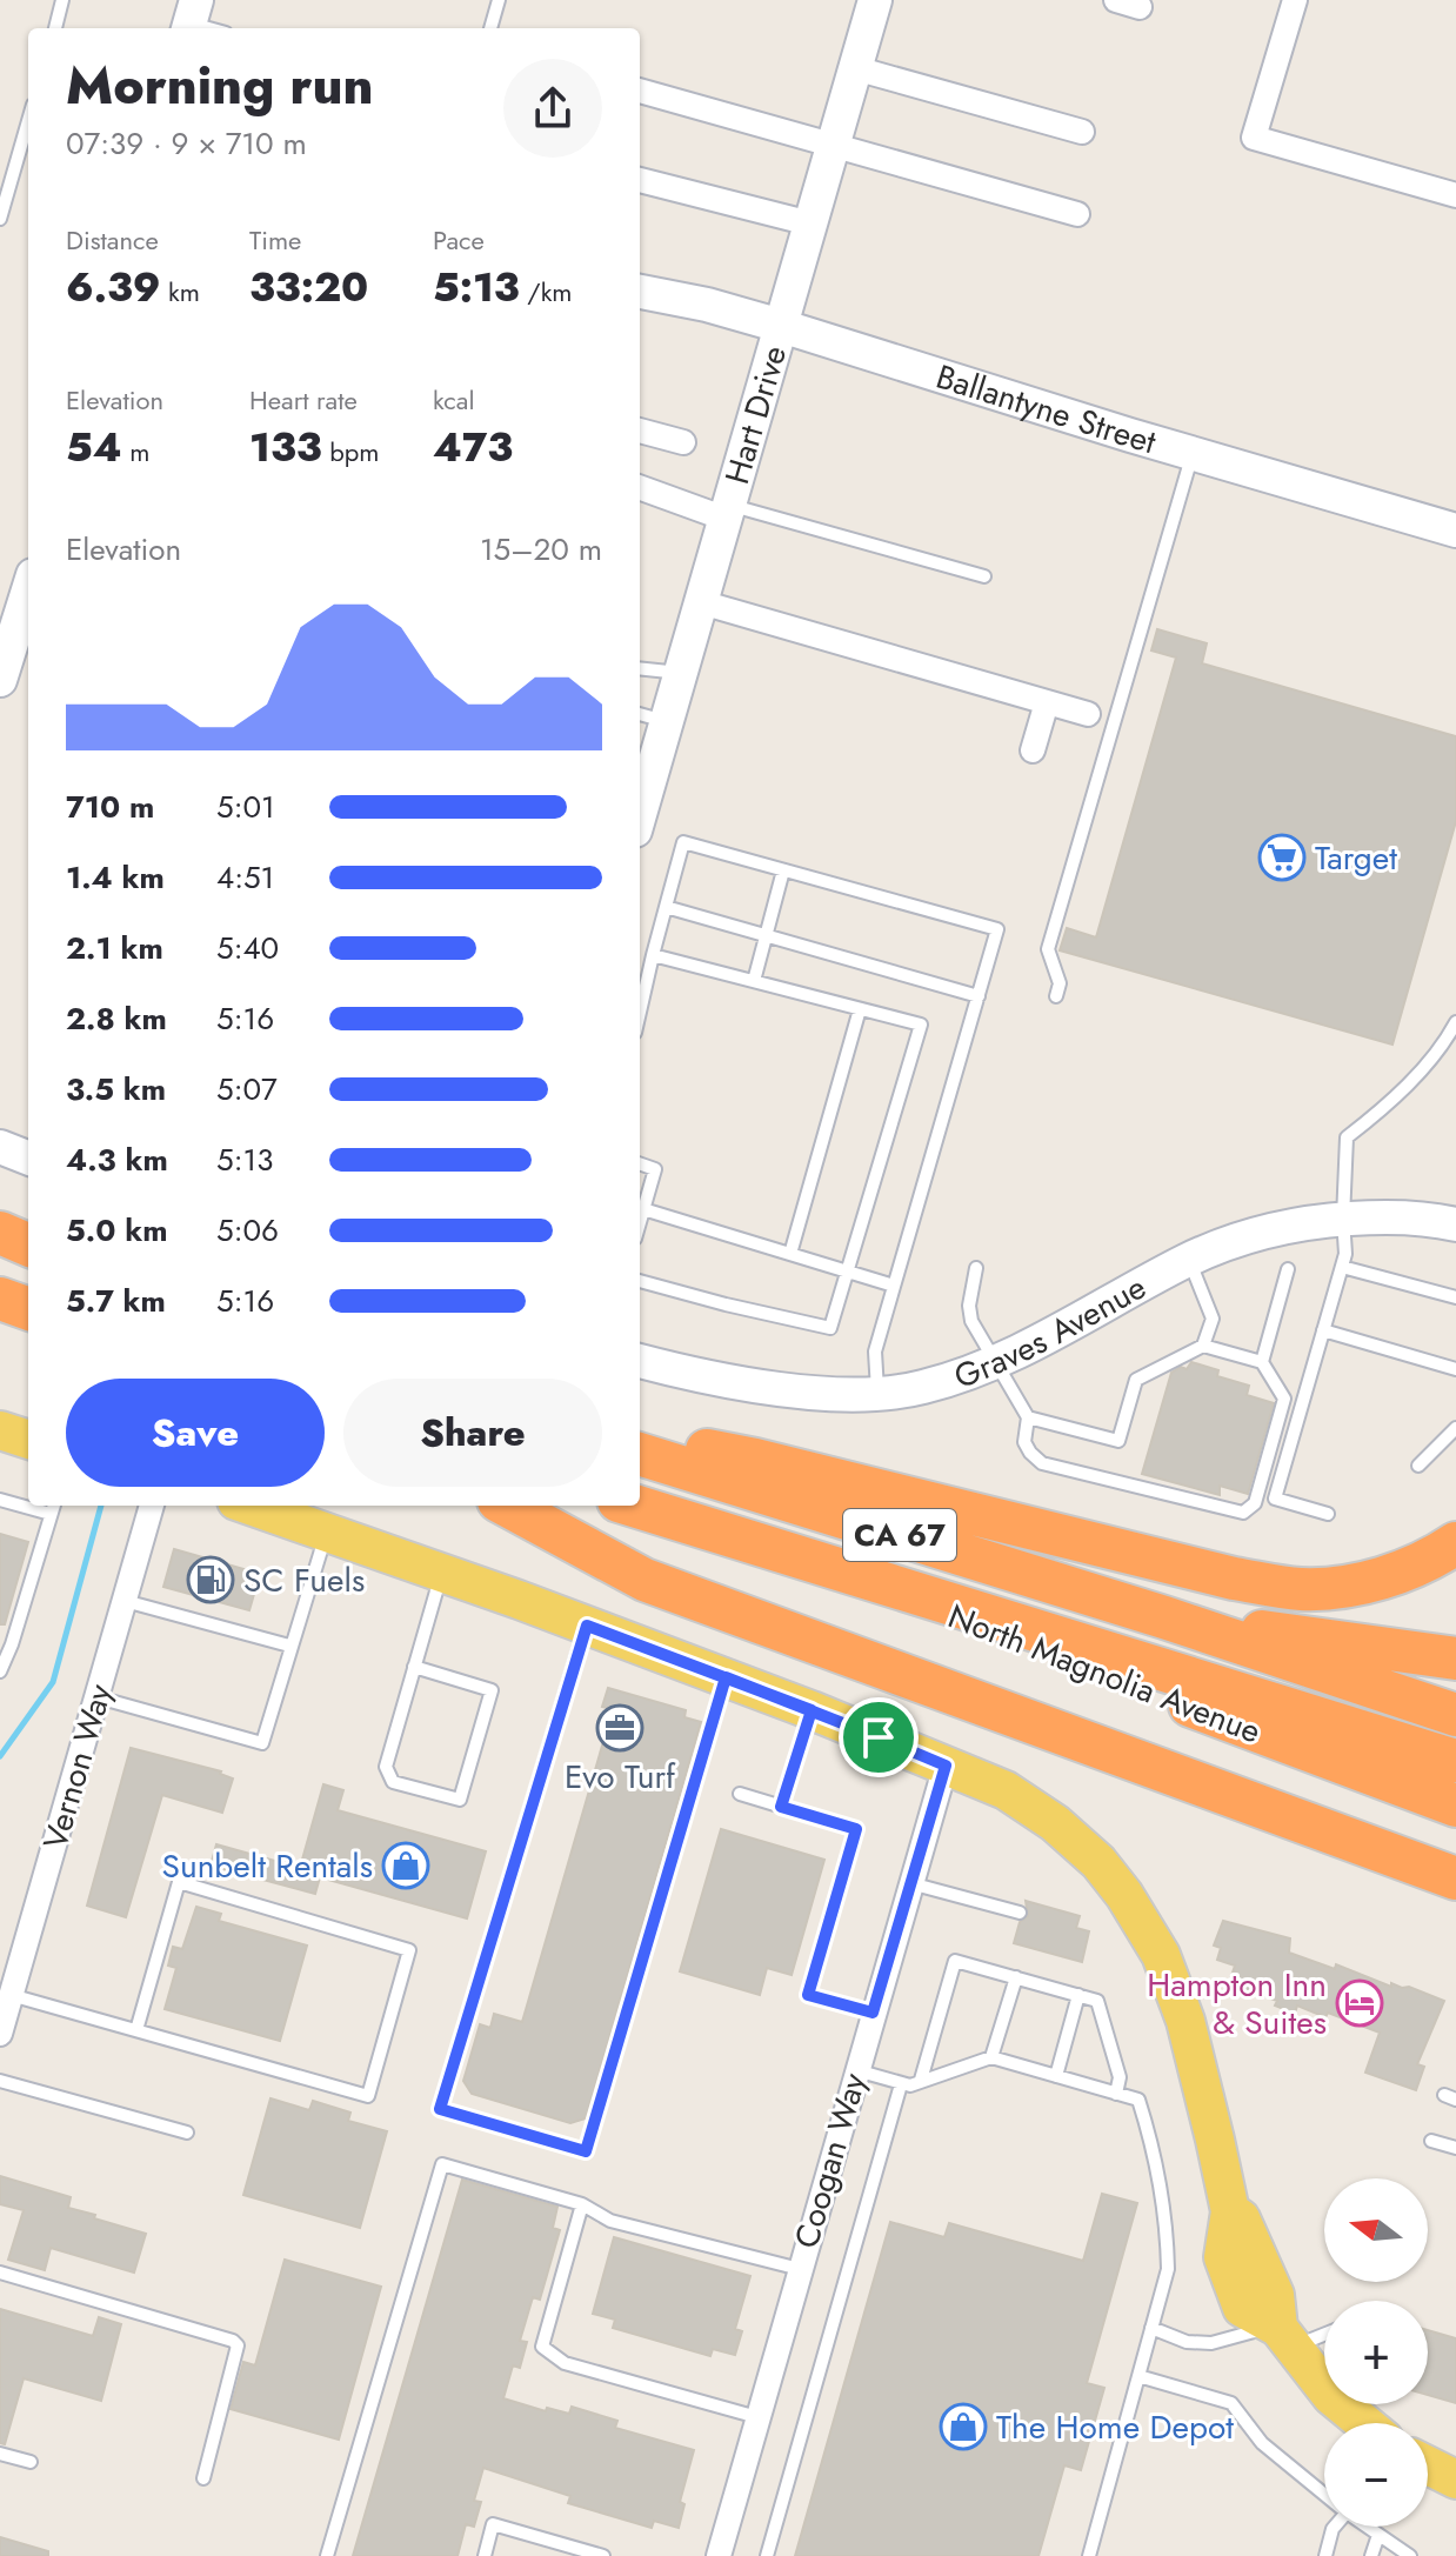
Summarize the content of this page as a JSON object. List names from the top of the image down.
{
  "streets": {
    "highway": ["CA 67", "North Magnolia Avenue"],
    "main road": ["Ballantyne Street", "Hart Drive", "Graves Avenue"],
    "street": ["Vernon Way", "Coogan Way"]
  },
  "crossings": [
    ["Ballantyne Street", "Hart Drive"]
  ],
  "places": {
    "supermarket": ["Target"],
    "fuel station": ["SC Fuels"],
    "office": ["Evo Turf"],
    "shop": ["Sunbelt Rentals", "The Home Depot"],
    "hotel": ["Hampton Inn & Suites"]
  },
  "north": "left",
  "page": {
    "heading": ["Morning run", "07:39 · 9 × 710 m"],
    "stats": [
      ["Distance", "6.39 km"],
      ["Time", "33:20"],
      ["Pace", "5:13 /km"],
      ["Elevation", "54 m"],
      ["Heart rate", "133 bpm"],
      ["kcal", "473"]
    ],
    "chart": ["Elevation", "15–20 m"],
    "list": [
      {
        "name": "710 m",
        "note": "5:01"
      },
      {
        "name": "1.4 km",
        "note": "4:51"
      },
      {
        "name": "2.1 km",
        "note": "5:40"
      },
      {
        "name": "2.8 km",
        "note": "5:16"
      },
      {
        "name": "3.5 km",
        "note": "5:07"
      },
      {
        "name": "4.3 km",
        "note": "5:13"
      },
      {
        "name": "5.0 km",
        "note": "5:06"
      },
      {
        "name": "5.7 km",
        "note": "5:16"
      }
    ],
    "buttons": ["Save", "Share"],
    "map_buttons": ["+", "−"]
  }
}
